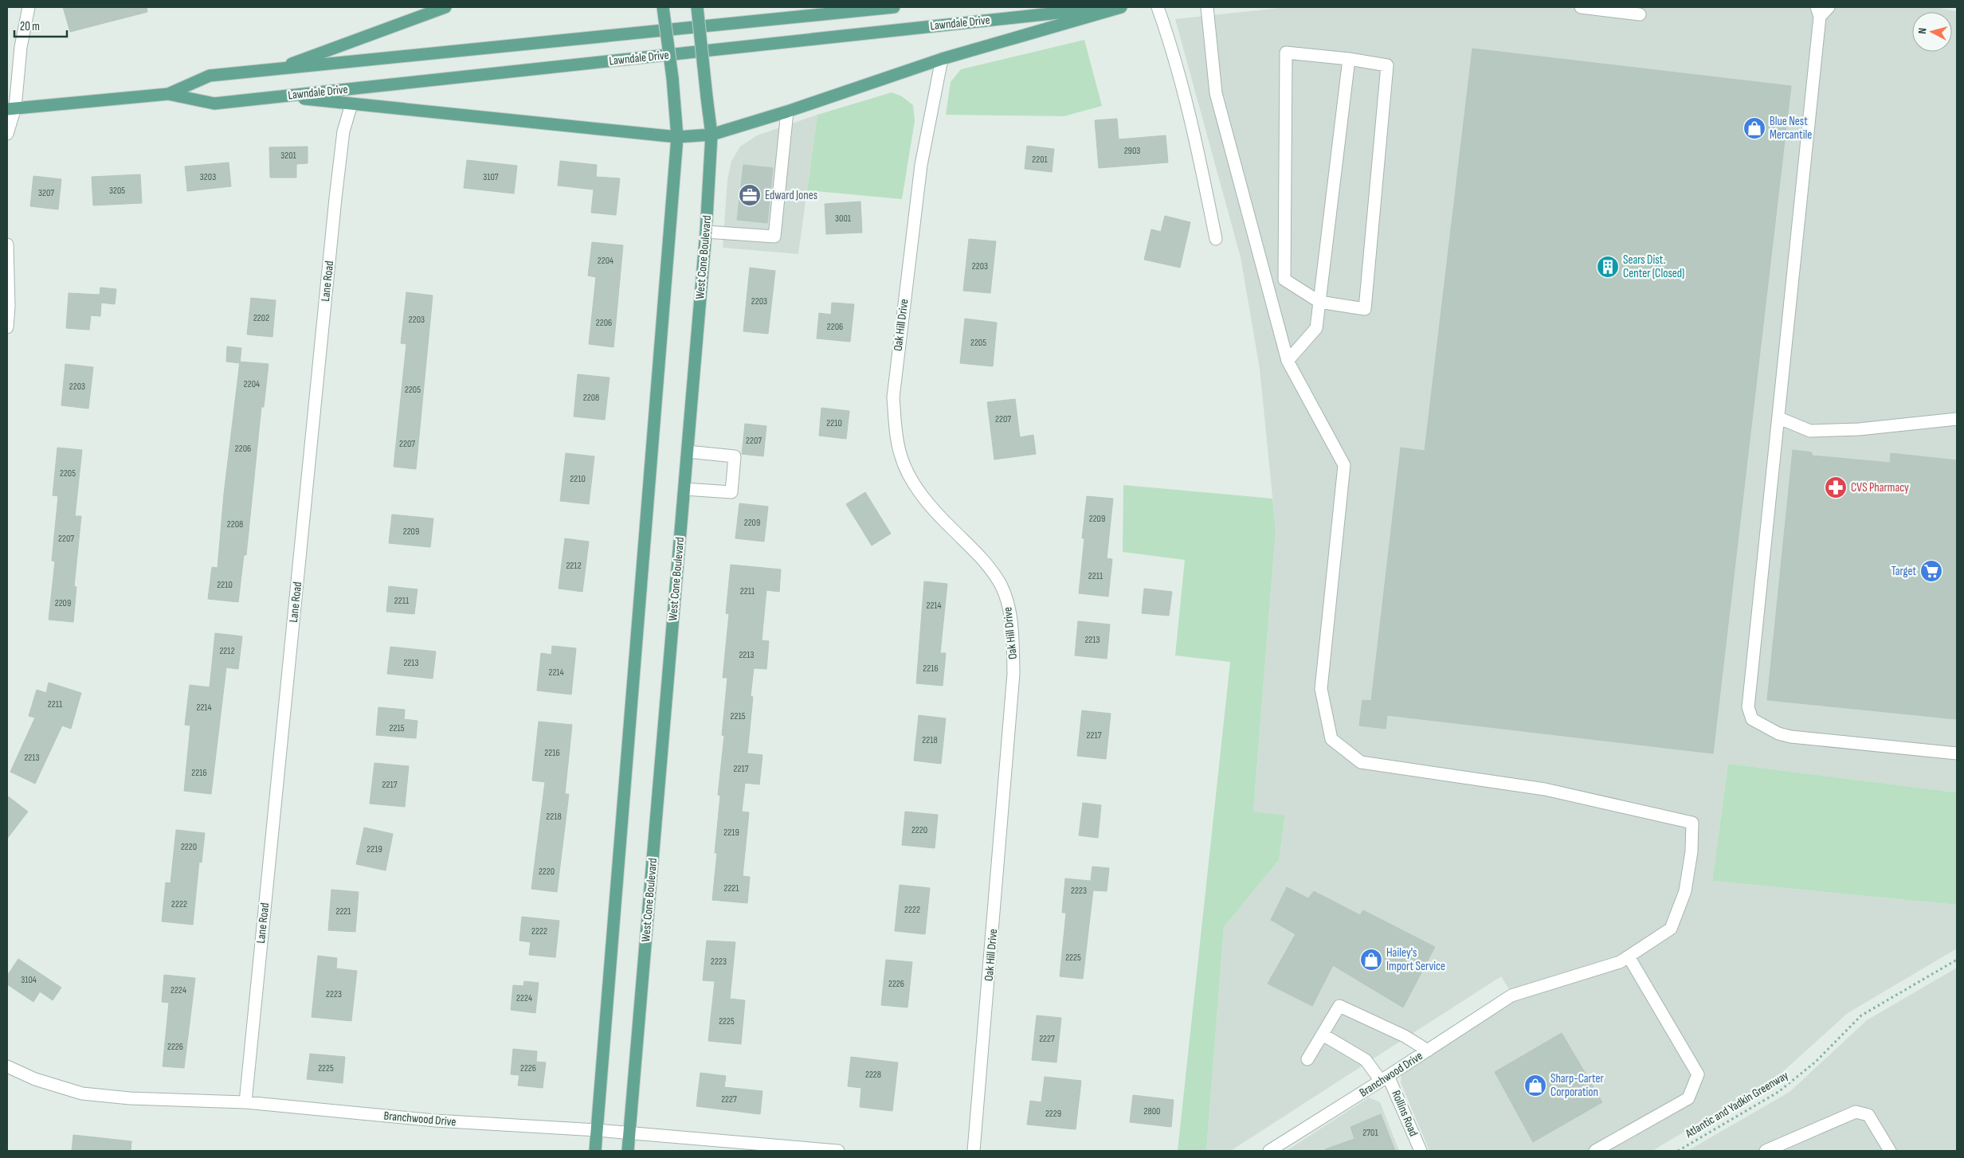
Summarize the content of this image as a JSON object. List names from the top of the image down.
{
  "streets": {
    "main road": ["Lawndale Drive", "West Cone Boulevard"],
    "street": [
      "Lane Road",
      "Oak Hill Drive",
      "Branchwood Drive",
      "Rollins Road"
    ],
    "path": ["Atlantic and Yadkin Greenway"]
  },
  "crossings": [
    ["West Cone Boulevard", "Branchwood Drive"],
    ["Lane Road", "Branchwood Drive"],
    ["Branchwood Drive", "Rollins Road"]
  ],
  "places": {
    "shop": ["Blue Nest Mercantile", "Hailey's Import Service", "Sharp-Carter Corporation"],
    "office": ["Edward Jones"],
    "building": ["Sears Dist. Center (Closed)"],
    "pharmacy": ["CVS Pharmacy"],
    "supermarket": ["Target"]
  },
  "house_numbers": [
    "2903",
    "3201",
    "2201",
    "3203",
    "3107",
    "3205",
    "3207",
    "3001",
    "2204",
    "2203",
    "2203",
    "2202",
    "2203",
    "2206",
    "2206",
    "2205",
    "2204",
    "2203",
    "2205",
    "2208",
    "2207",
    "2210",
    "2207",
    "2207",
    "2206",
    "2205",
    "2210",
    "2209",
    "2209",
    "2208",
    "2209",
    "2207",
    "2212",
    "2211",
    "2210",
    "2211",
    "2211",
    "2209",
    "2214",
    "2213",
    "2212",
    "2213",
    "2213",
    "2216",
    "2214",
    "2211",
    "2214",
    "2215",
    "2215",
    "2217",
    "2218",
    "2216",
    "2213",
    "2217",
    "2216",
    "2217",
    "2218",
    "2220",
    "2219",
    "2220",
    "2219",
    "2220",
    "2221",
    "2223",
    "2222",
    "2222",
    "2221",
    "2222",
    "2225",
    "2223",
    "3104",
    "2226",
    "2224",
    "2223",
    "2224",
    "2225",
    "2227",
    "2226",
    "2225",
    "2226",
    "2228",
    "2227",
    "2800",
    "2229",
    "2701"
  ],
  "scale_bar": "20 m",
  "north": "left"
}
